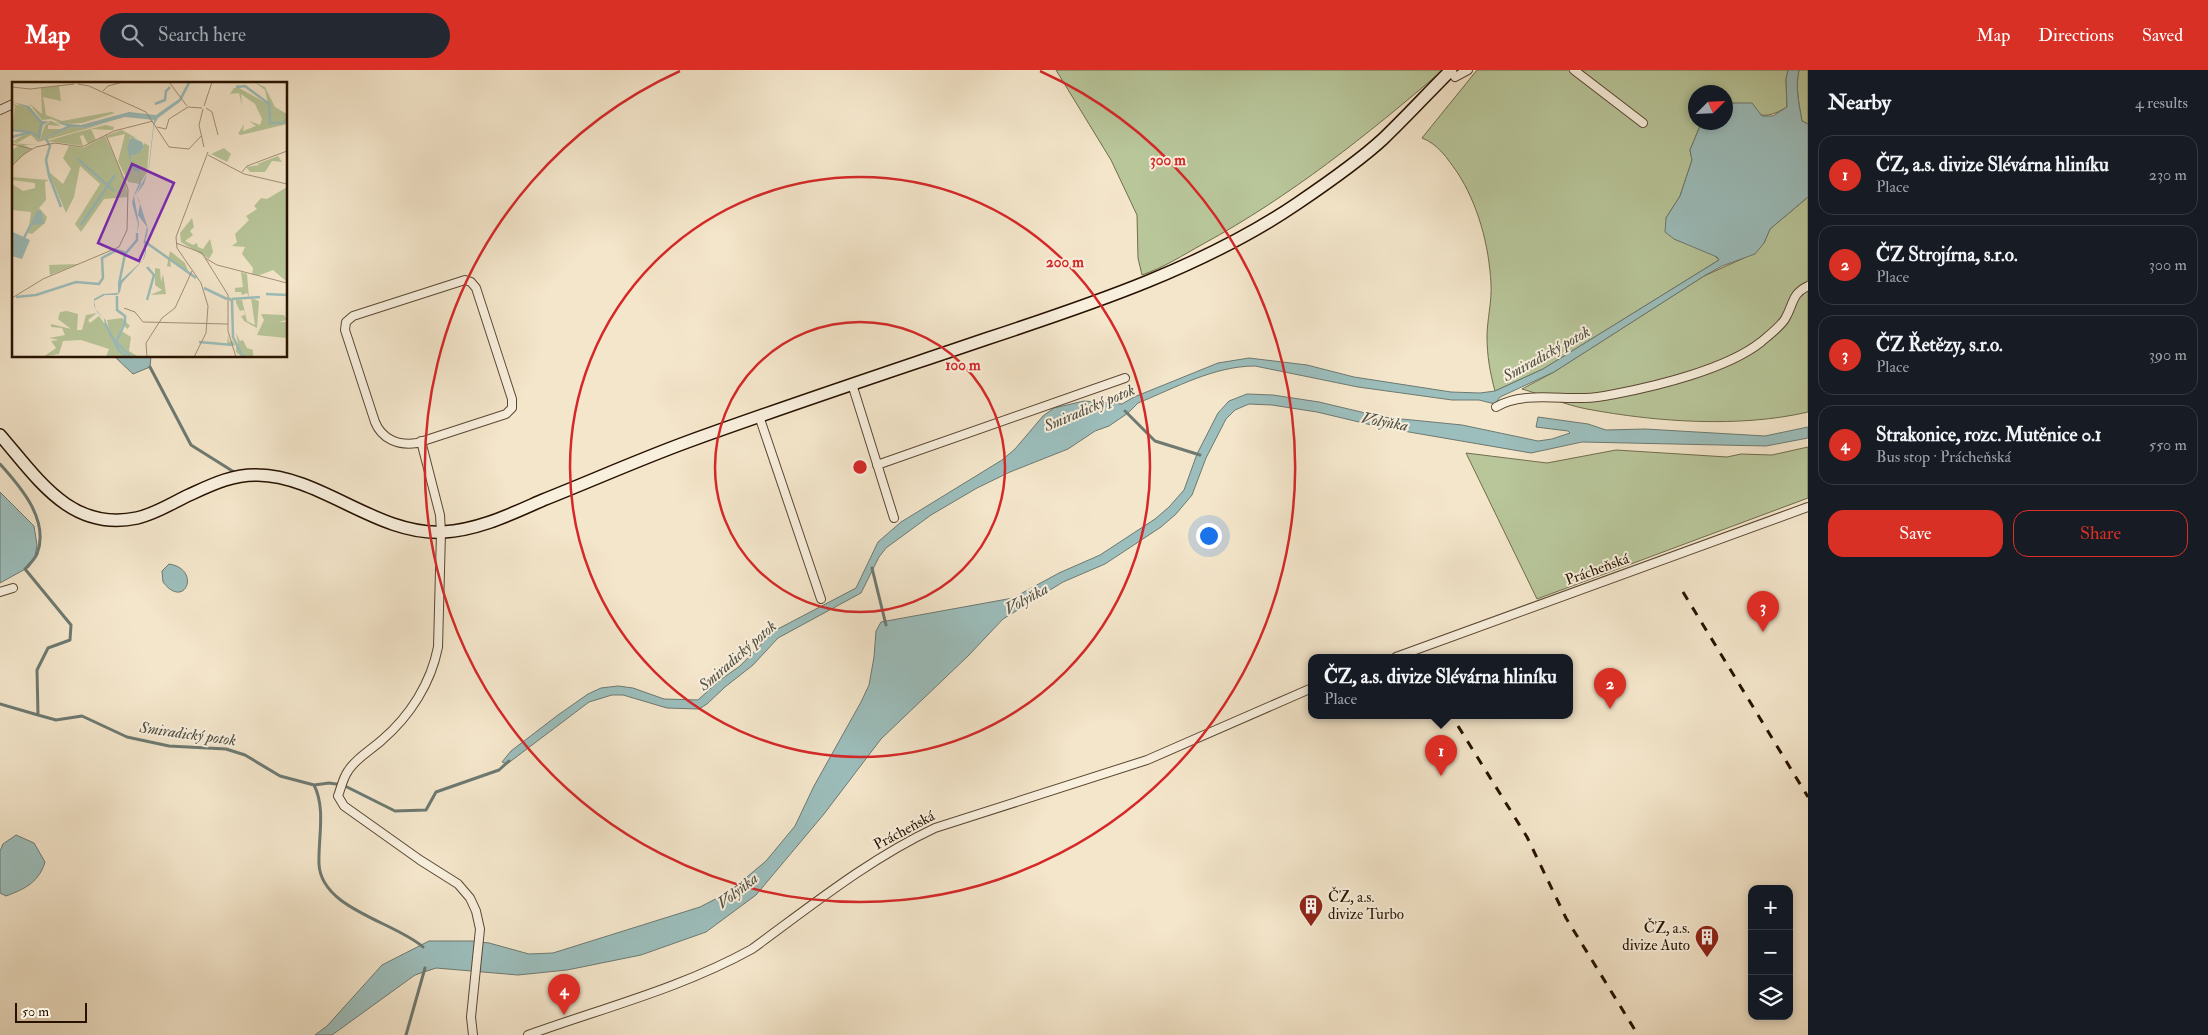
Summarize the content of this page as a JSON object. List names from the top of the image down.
{
  "streets": {
    "street": ["Prácheňská"]
  },
  "water": ["Smiradický potok", "Volyňka"],
  "places": {
    "building": ["ČZ, a.s. divize Turbo", "ČZ, a.s. divize Auto"]
  },
  "scale_bar": "50 m",
  "north": "top right",
  "page": {
    "header": "Map",
    "search": "Search here",
    "nav": ["Map", "Directions", "Saved"],
    "heading": ["Nearby", "4 results"],
    "list": [
      {
        "mark": "1",
        "name": "ČZ, a.s. divize Slévárna hliníku",
        "note": "Place",
        "value": "230 m"
      },
      {
        "mark": "2",
        "name": "ČZ Strojírna, s.r.o.",
        "note": "Place",
        "value": "300 m"
      },
      {
        "mark": "3",
        "name": "ČZ Řetězy, s.r.o.",
        "note": "Place",
        "value": "390 m"
      },
      {
        "mark": "4",
        "name": "Strakonice, rozc. Mutěnice 0.1",
        "note": "Bus stop · Prácheňská",
        "value": "550 m"
      }
    ],
    "buttons": ["Save", "Share"],
    "pins": [
      "3",
      "2",
      "1",
      "4"
    ],
    "popup": ["ČZ, a.s. divize Slévárna hliníku", "Place"],
    "map_buttons": ["+", "−"],
    "scale": "50 m"
  },
  "rings": ["300 m", "200 m", "100 m"]
}
